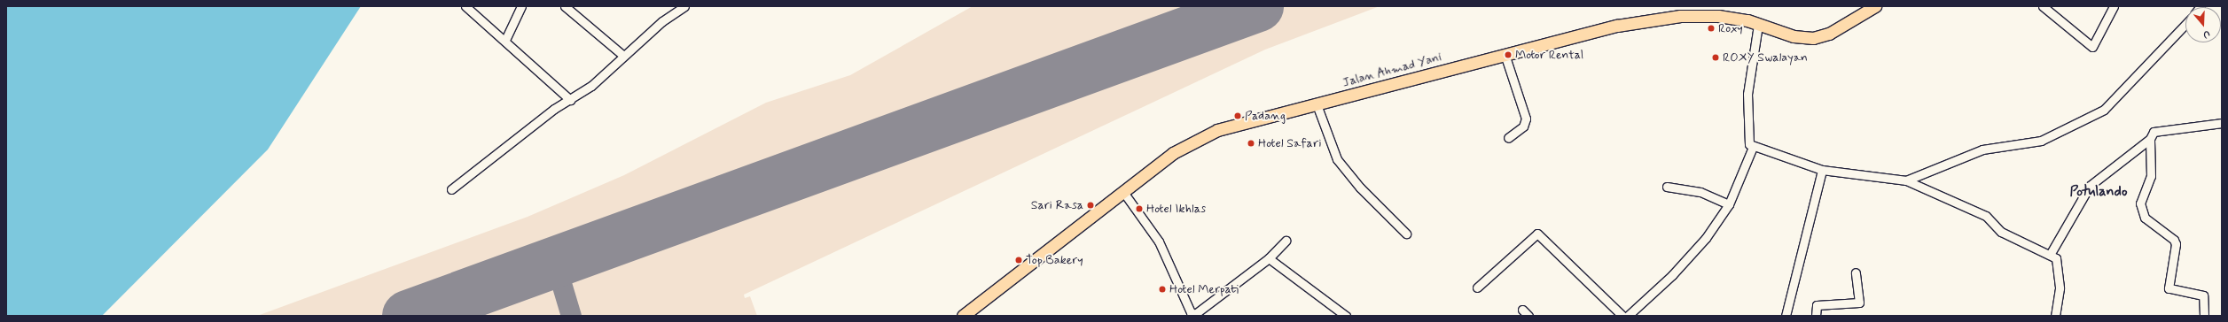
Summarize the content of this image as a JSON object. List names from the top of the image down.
{
  "streets": {
    "highway": ["Jalan Ahmad Yani"]
  },
  "districts": ["Potulando"],
  "places": [
    "Roxy",
    "Motor Rental",
    "ROXY Swalayan",
    "Padang",
    "Hotel Safari",
    "Sari Rasa",
    "Hotel Ikhlas",
    "Top Bakery",
    "Hotel Merpati"
  ],
  "north": "bottom"
}
